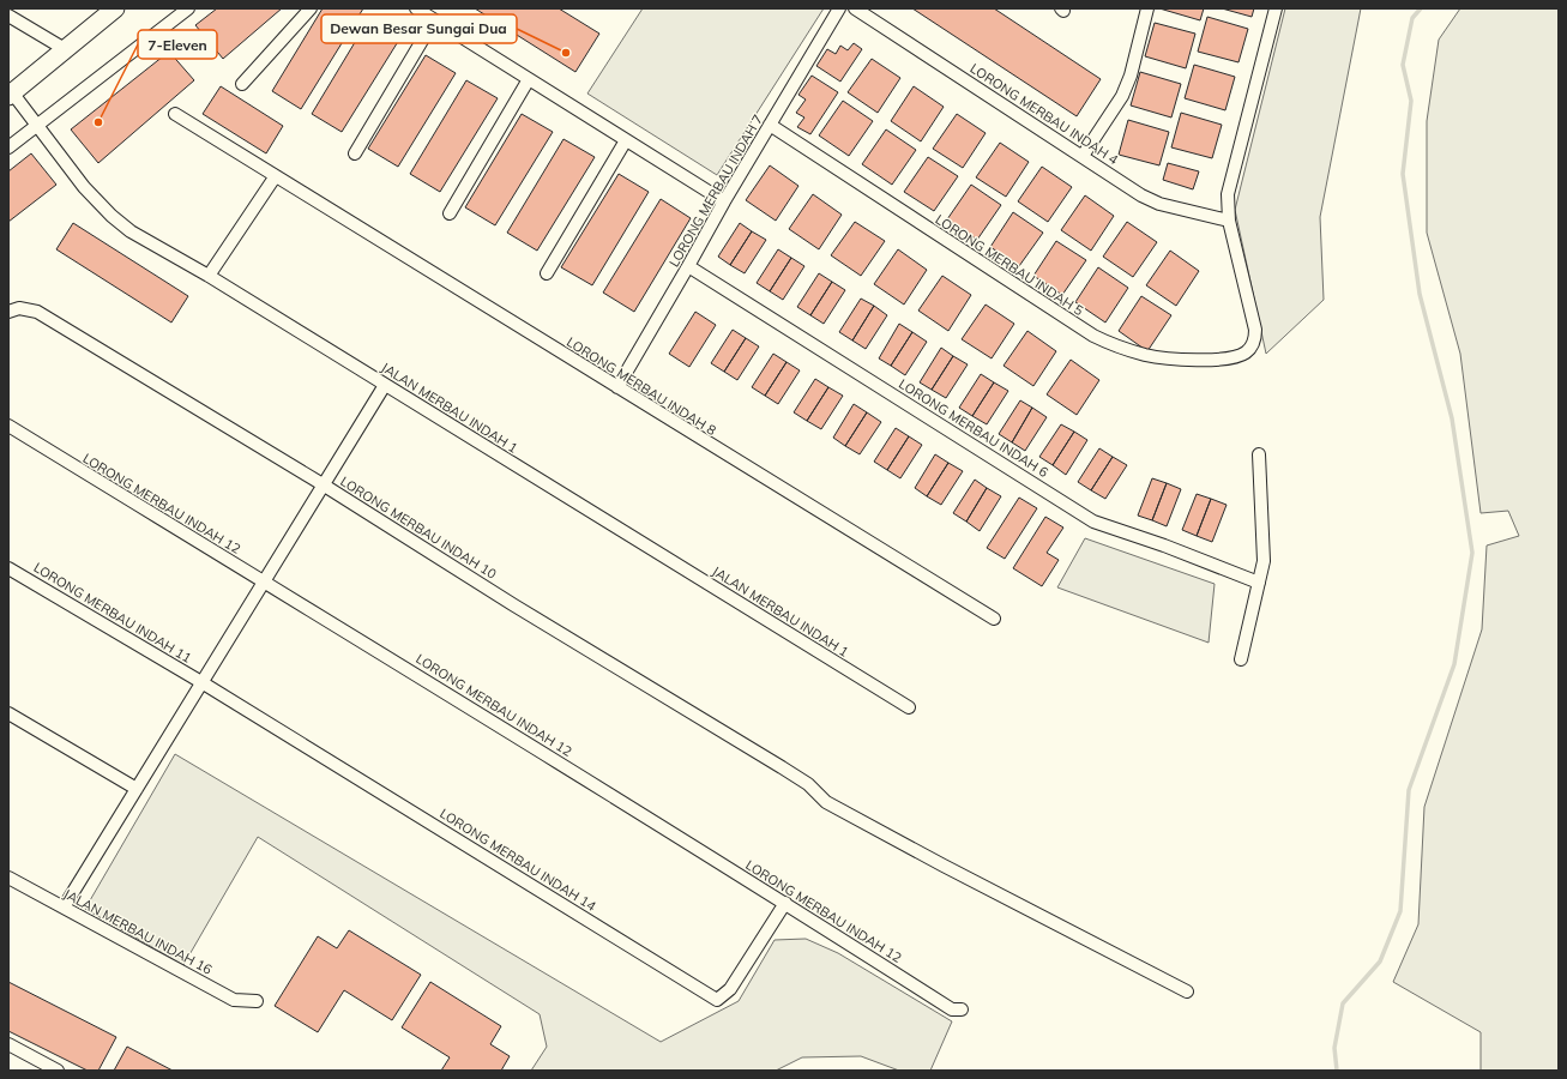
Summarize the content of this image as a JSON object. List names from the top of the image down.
{
  "streets": {
    "street": [
      "LORONG MERBAU INDAH 4",
      "LORONG MERBAU INDAH 7",
      "LORONG MERBAU INDAH 5",
      "LORONG MERBAU INDAH 8",
      "JALAN MERBAU INDAH 1",
      "LORONG MERBAU INDAH 6",
      "LORONG MERBAU INDAH 12",
      "LORONG MERBAU INDAH 10",
      "LORONG MERBAU INDAH 11",
      "LORONG MERBAU INDAH 14",
      "JALAN MERBAU INDAH 16"
    ]
  },
  "crossings": [
    ["LORONG MERBAU INDAH 4", "LORONG MERBAU INDAH 5"],
    ["LORONG MERBAU INDAH 7", "LORONG MERBAU INDAH 5"],
    ["LORONG MERBAU INDAH 7", "LORONG MERBAU INDAH 8"],
    ["LORONG MERBAU INDAH 7", "LORONG MERBAU INDAH 6"],
    ["LORONG MERBAU INDAH 12", "LORONG MERBAU INDAH 14"],
    ["LORONG MERBAU INDAH 11", "LORONG MERBAU INDAH 14"]
  ],
  "places": ["Dewan Besar Sungai Dua", "7-Eleven"]
}
